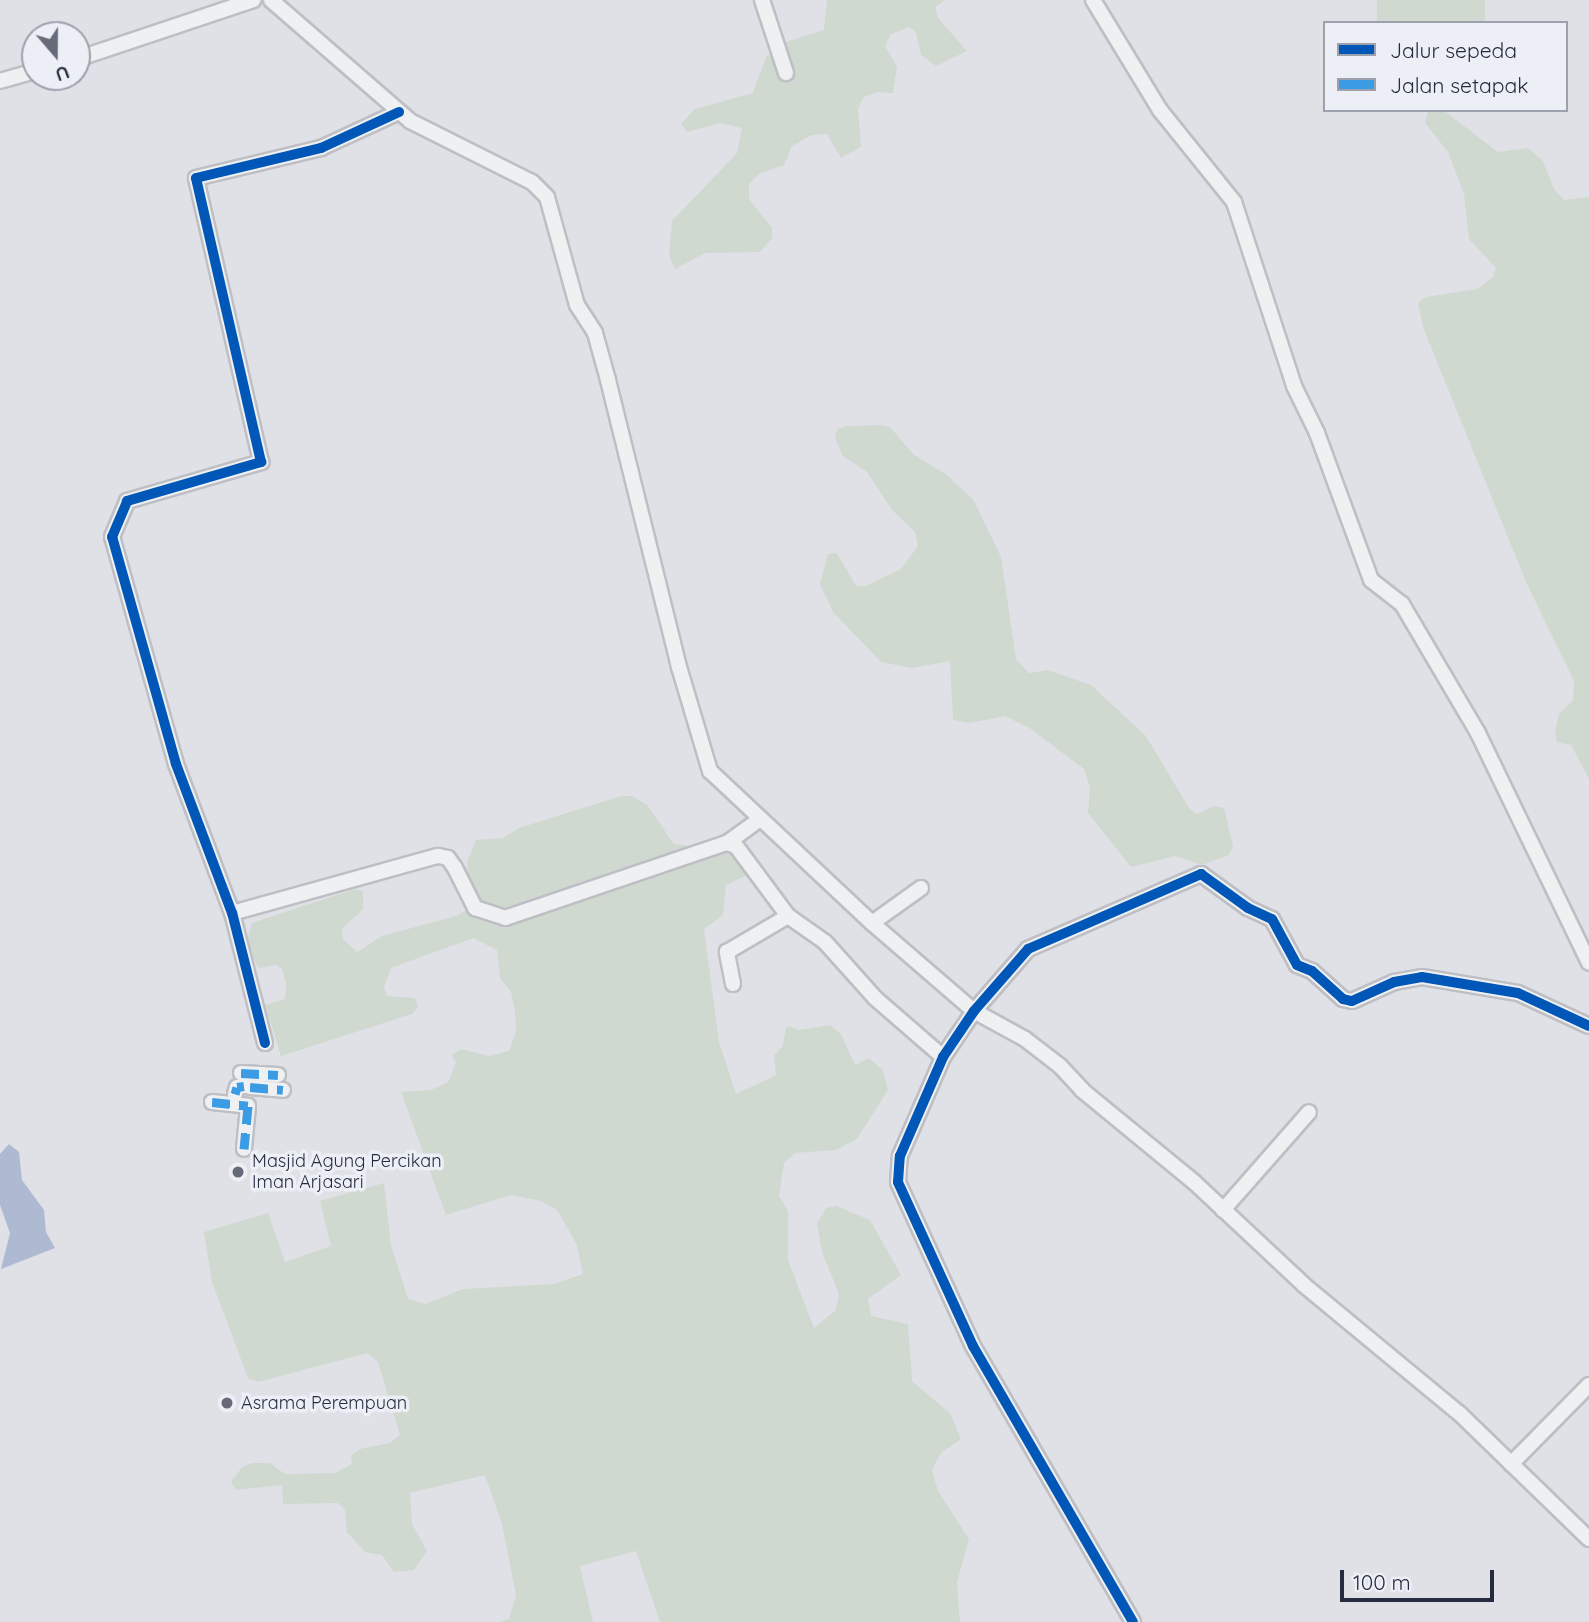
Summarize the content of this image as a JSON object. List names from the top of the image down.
{
  "places": ["Masjid Agung Percikan Iman Arjasari", "Asrama Perempuan"],
  "legend": ["Jalur sepeda", "Jalan setapak"],
  "scale_bar": "100 m",
  "north": "bottom"
}
